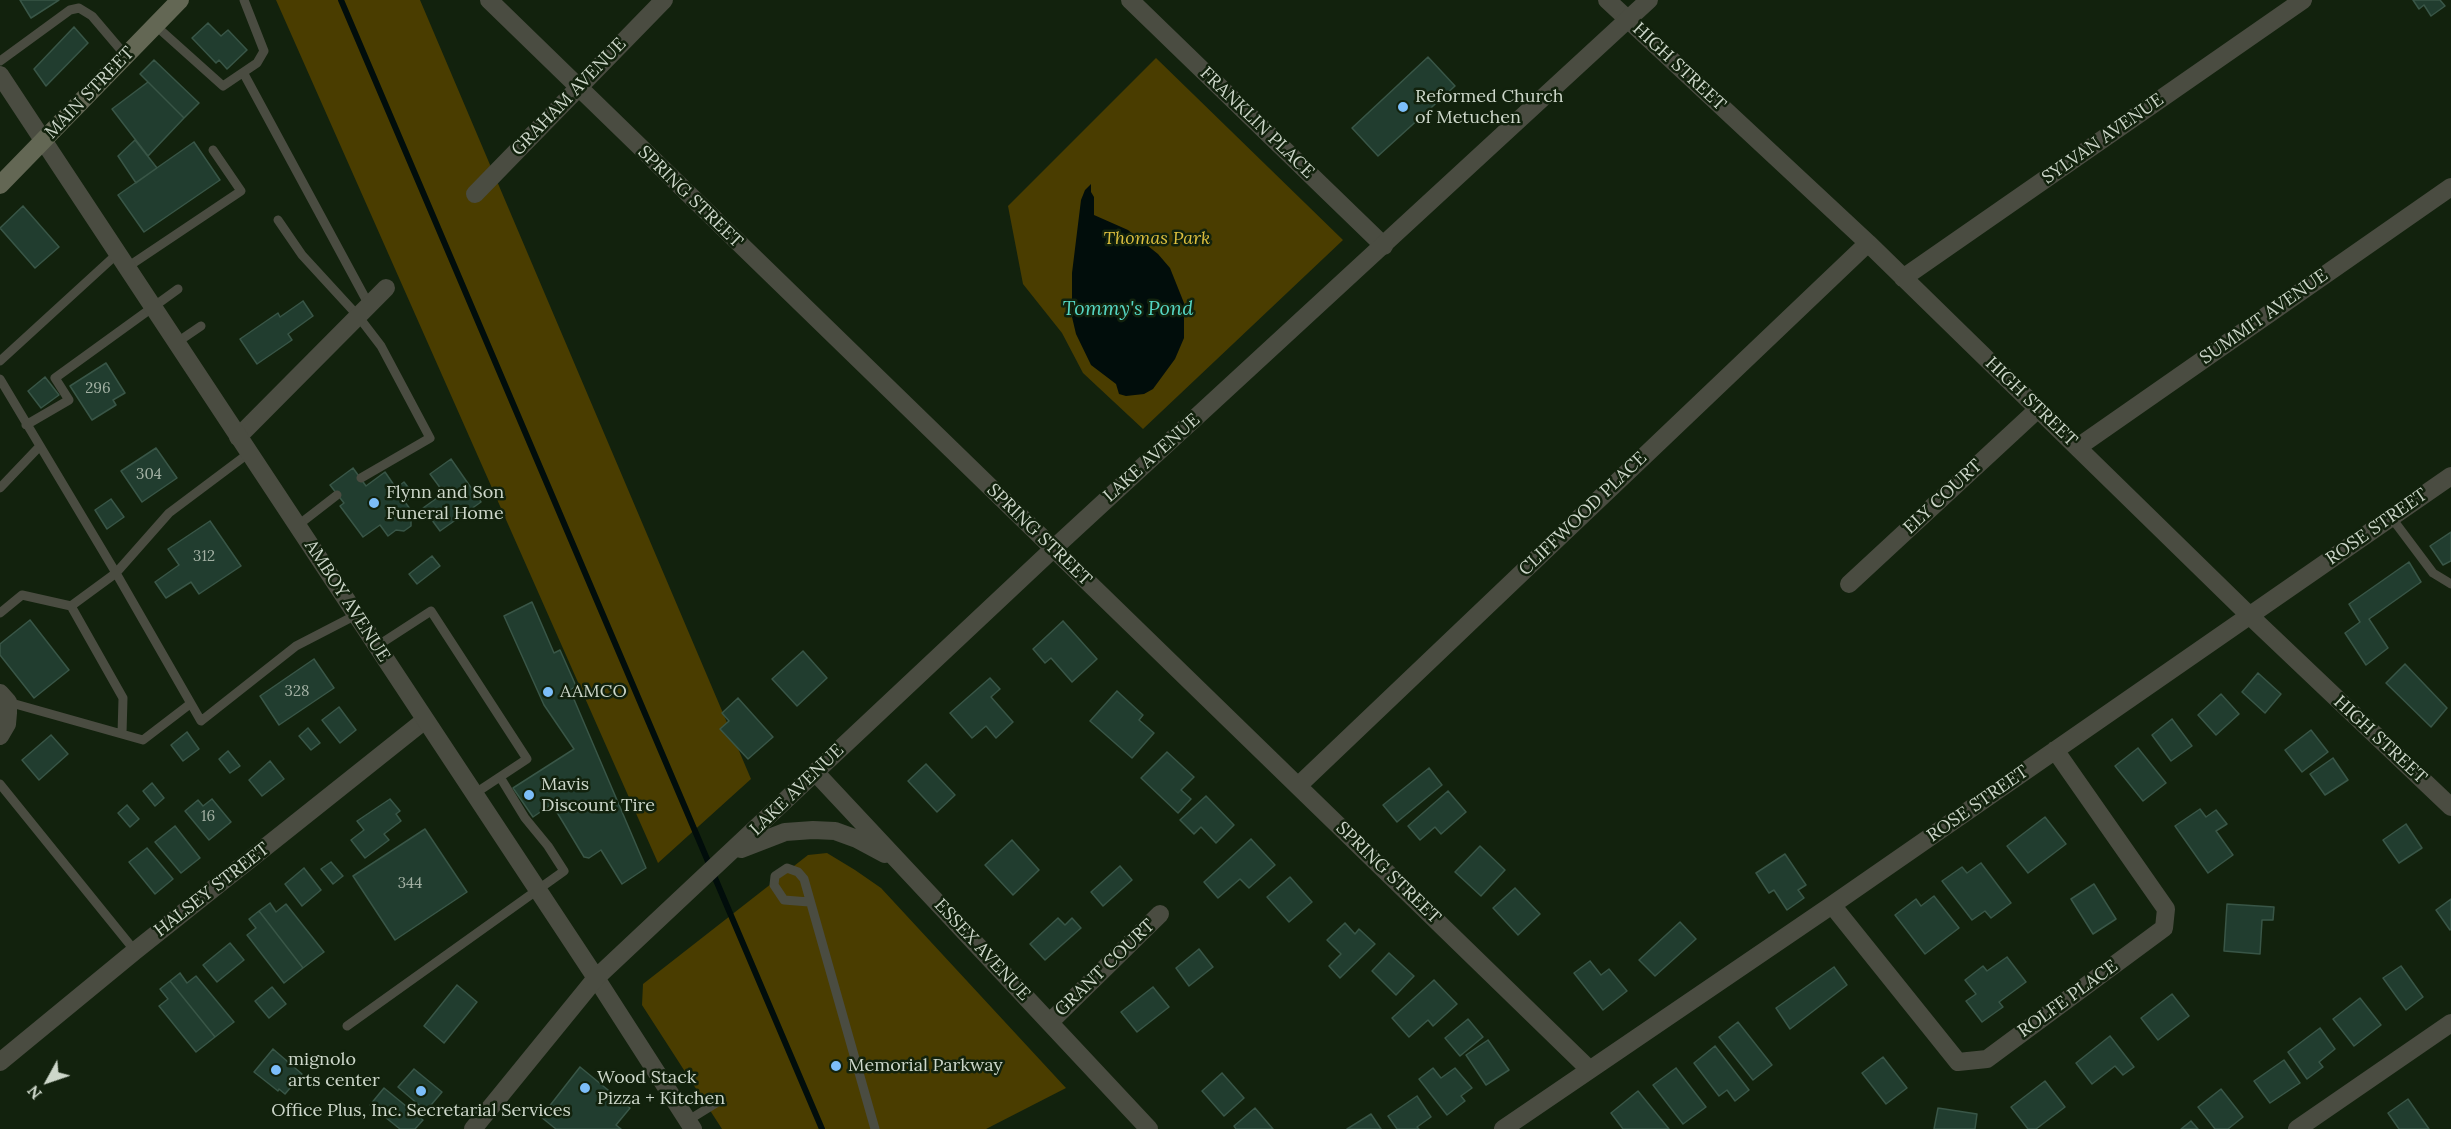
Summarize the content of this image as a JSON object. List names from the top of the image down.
{
  "streets": {
    "main road": ["MAIN STREET"],
    "street": [
      "HIGH STREET",
      "GRAHAM AVENUE",
      "FRANKLIN PLACE",
      "SYLVAN AVENUE",
      "SPRING STREET",
      "SUMMIT AVENUE",
      "LAKE AVENUE",
      "ELY COURT",
      "CLIFFWOOD PLACE",
      "ROSE STREET",
      "AMBOY AVENUE",
      "HALSEY STREET",
      "ESSEX AVENUE",
      "GRANT COURT",
      "ROLFE PLACE"
    ]
  },
  "crossings": [
    ["HIGH STREET", "SYLVAN AVENUE"],
    ["HIGH STREET", "SUMMIT AVENUE"],
    ["HIGH STREET", "LAKE AVENUE"],
    ["HIGH STREET", "ELY COURT"],
    ["HIGH STREET", "CLIFFWOOD PLACE"],
    ["HIGH STREET", "ROSE STREET"],
    ["MAIN STREET", "AMBOY AVENUE"],
    ["GRAHAM AVENUE", "SPRING STREET"],
    ["FRANKLIN PLACE", "LAKE AVENUE"],
    ["SPRING STREET", "LAKE AVENUE"],
    ["SPRING STREET", "CLIFFWOOD PLACE"],
    ["SPRING STREET", "ROSE STREET"],
    ["LAKE AVENUE", "AMBOY AVENUE"],
    ["LAKE AVENUE", "ESSEX AVENUE"],
    ["ROSE STREET", "ROLFE PLACE"],
    ["AMBOY AVENUE", "HALSEY STREET"],
    ["ESSEX AVENUE", "GRANT COURT"]
  ],
  "water": ["Tommy's Pond"],
  "parks": ["Thomas Park"],
  "places": [
    "Reformed Church of Metuchen",
    "Flynn and Son Funeral Home",
    "AAMCO",
    "Mavis Discount Tire",
    "Memorial Parkway",
    "mignolo arts center",
    "Wood Stack Pizza + Kitchen",
    "Office Plus, Inc. Secretarial Services"
  ],
  "house_numbers": [
    "296",
    "304",
    "312",
    "328",
    "16",
    "344"
  ],
  "north": "bottom left"
}
